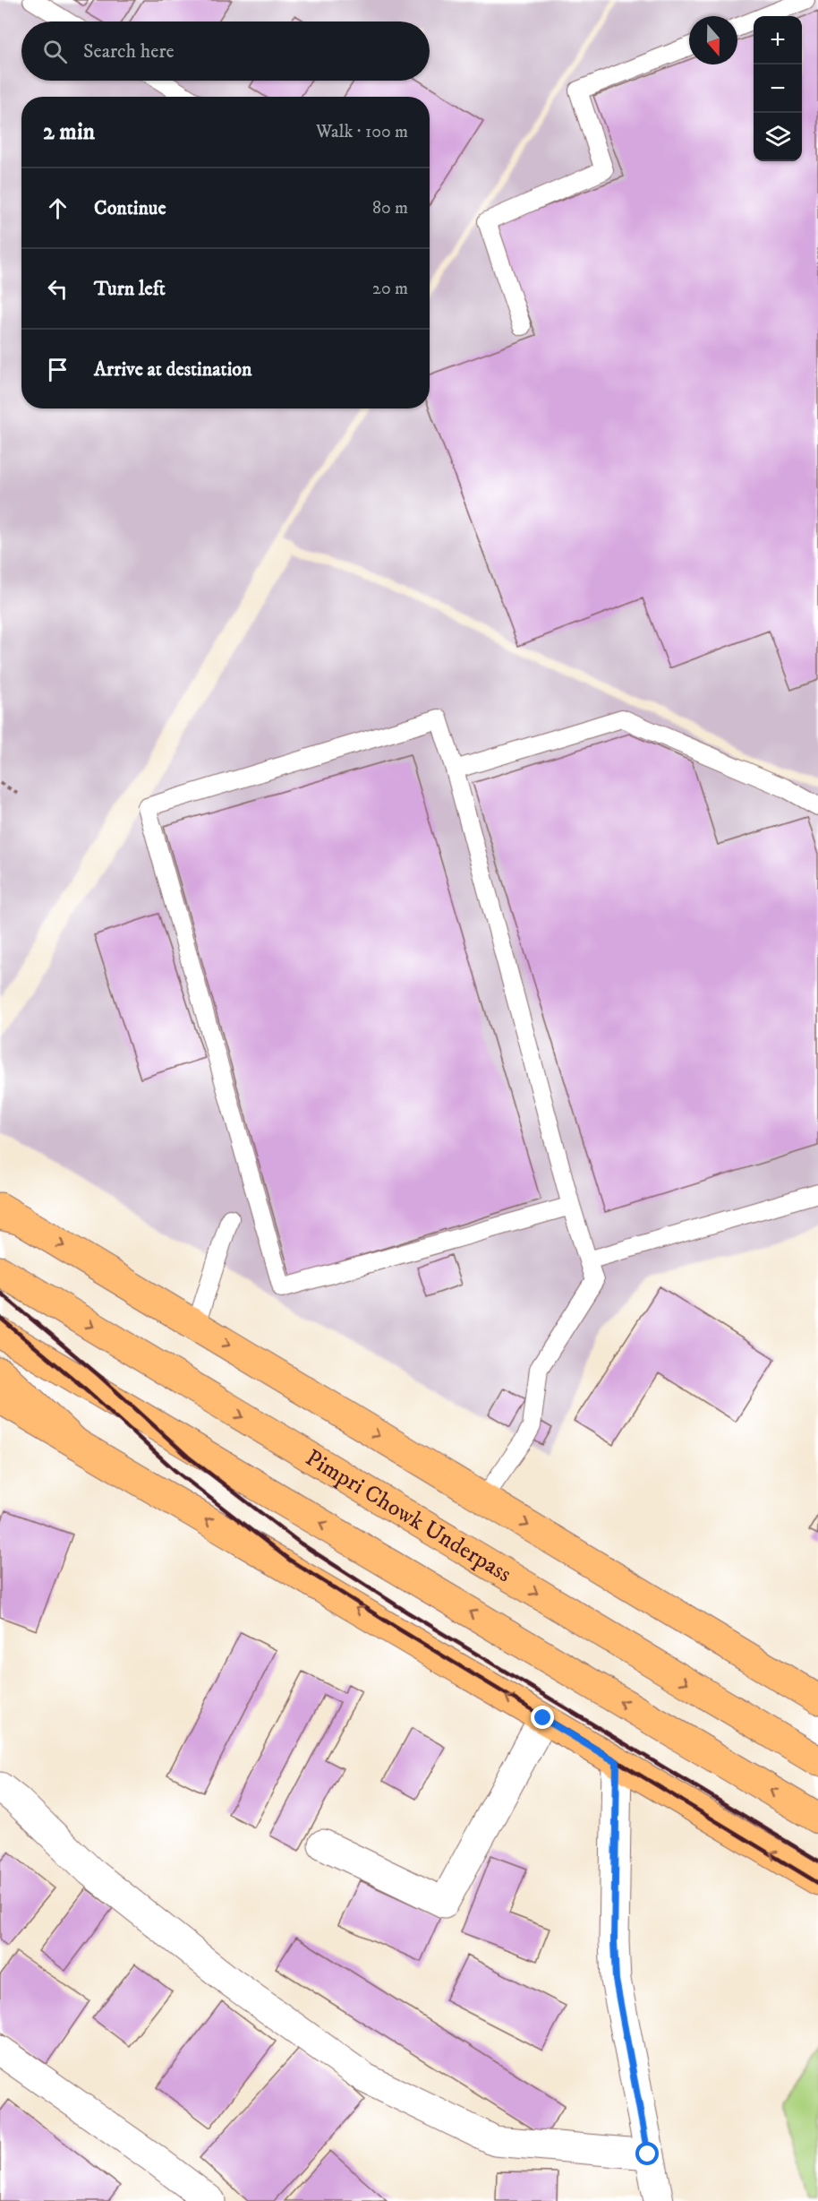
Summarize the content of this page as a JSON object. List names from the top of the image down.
{
  "streets": {
    "main road": ["Pimpri Chowk Underpass"]
  },
  "north": "bottom",
  "page": {
    "map_buttons": ["+", "−"],
    "search": "Search here",
    "heading": ["2 min", "Walk · 100 m"],
    "list": [
      ["Continue", "80 m"],
      ["Turn left", "20 m"],
      "Arrive at destination"
    ]
  }
}
